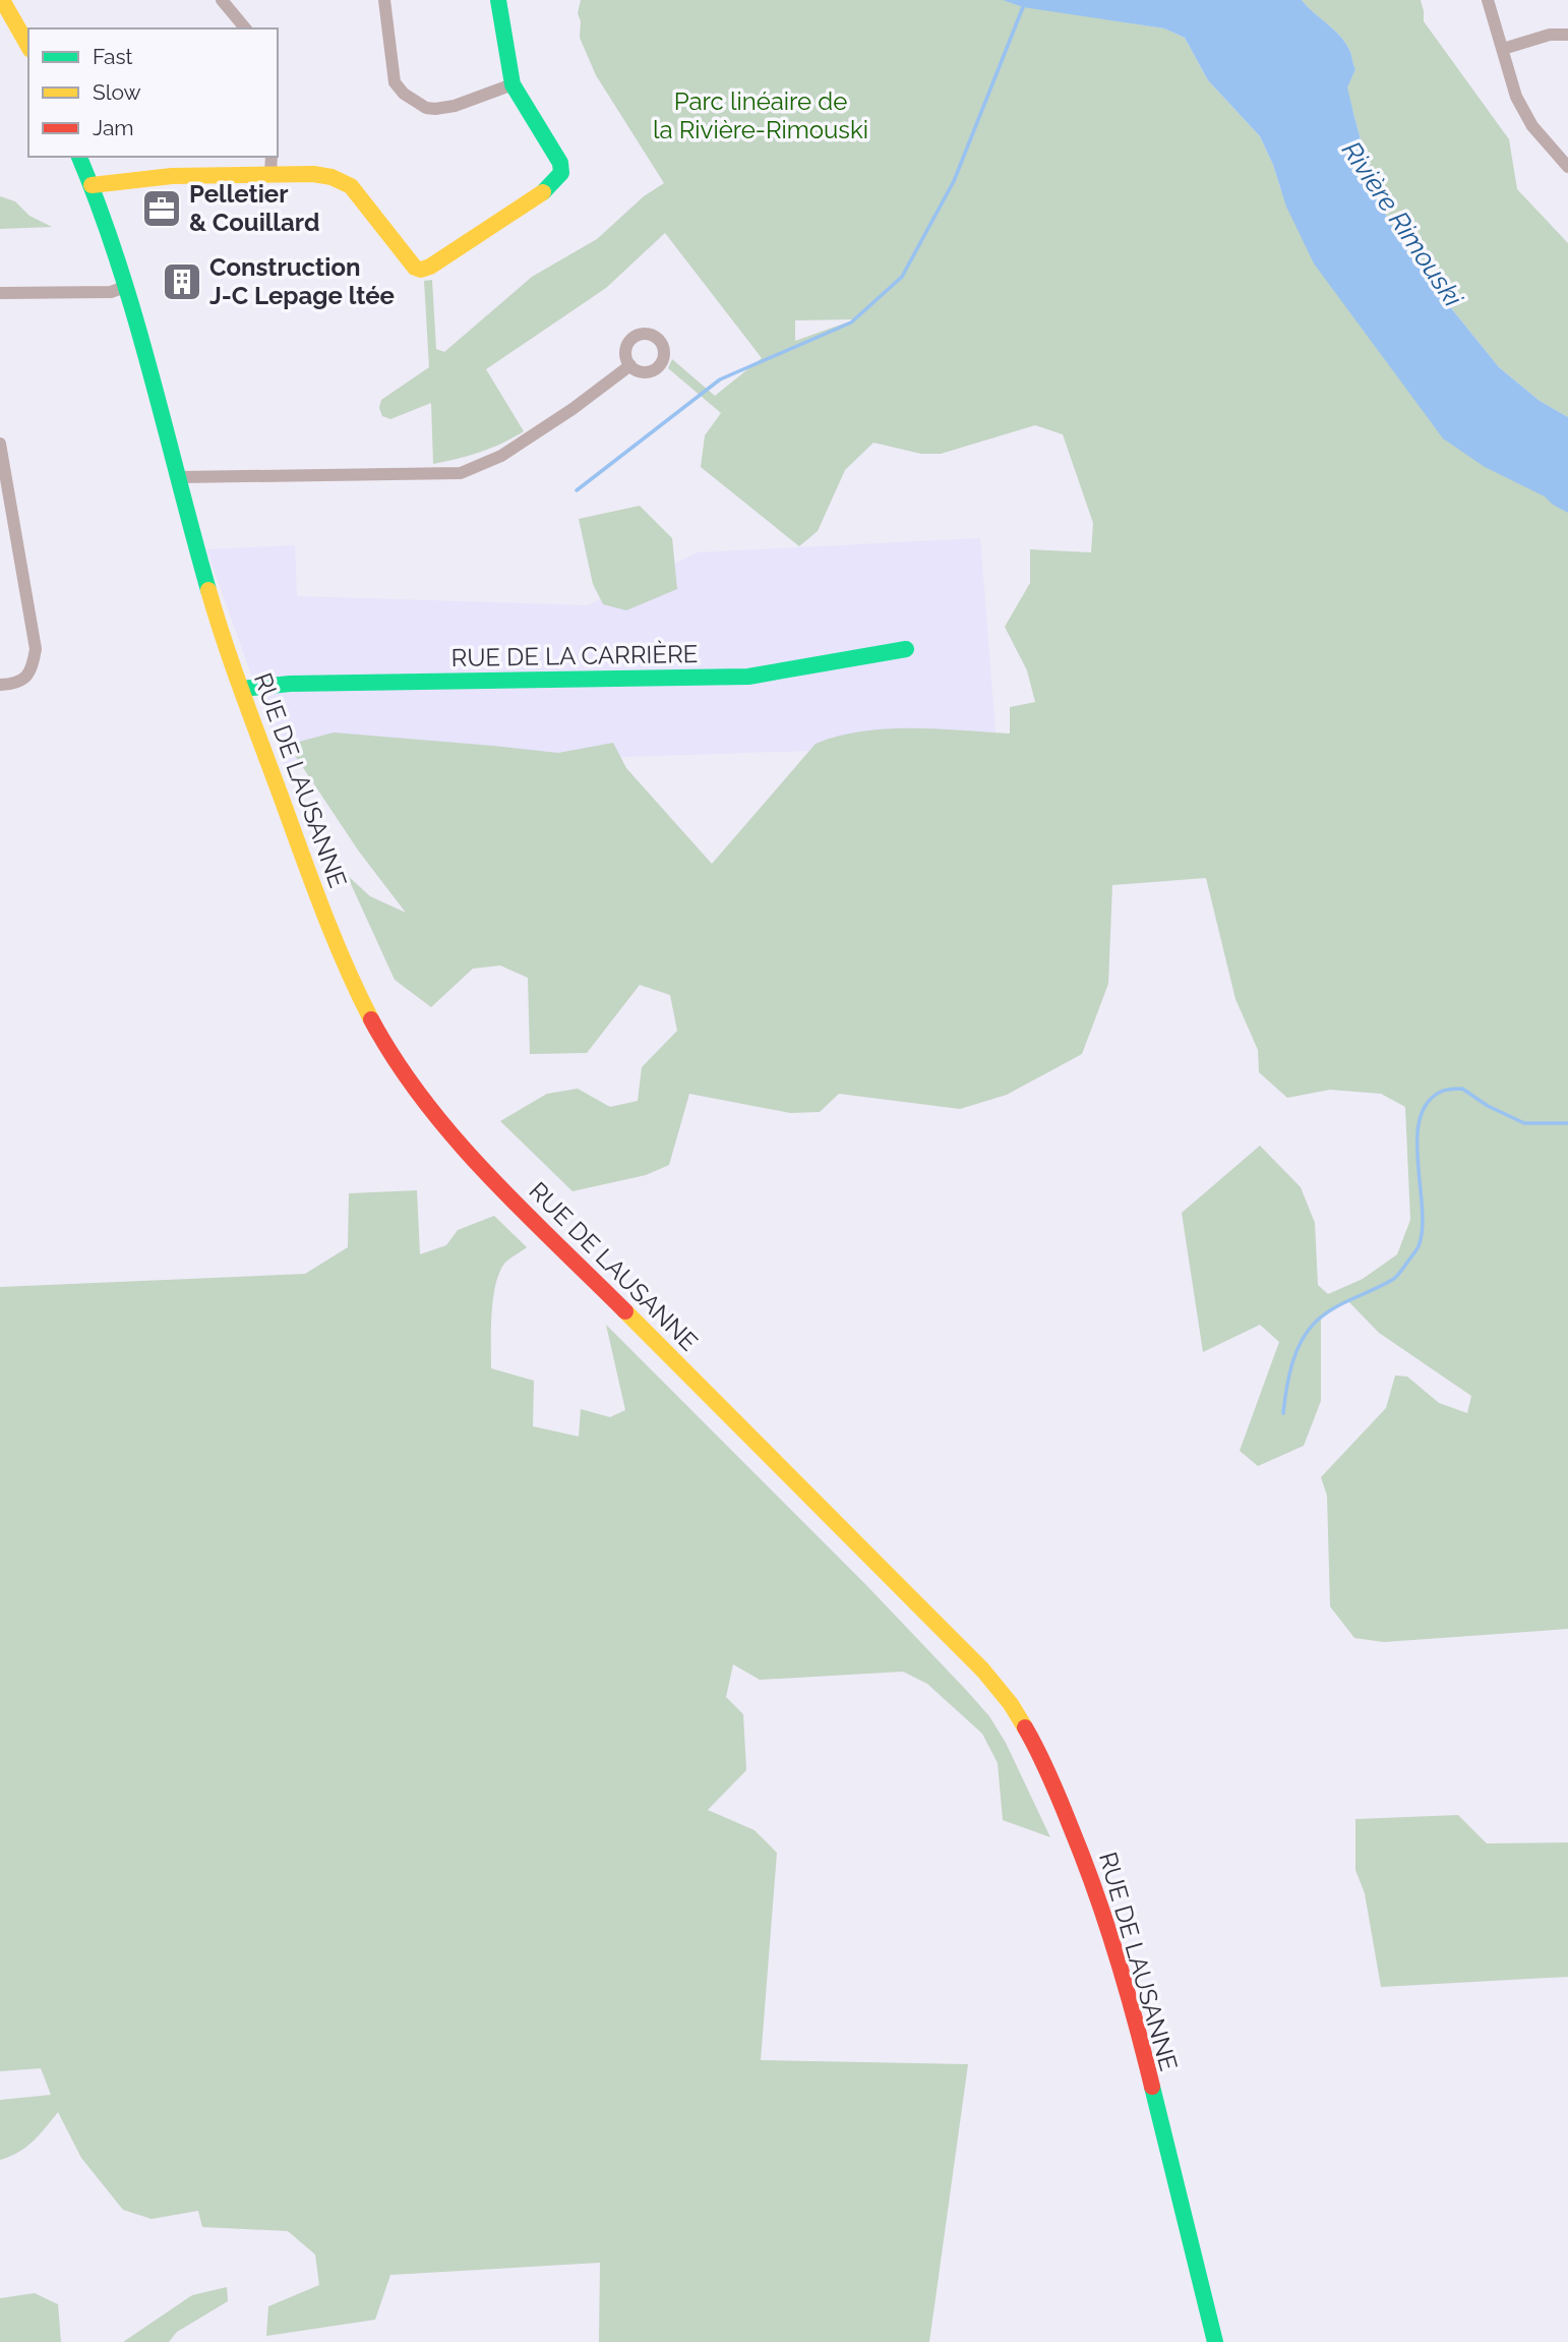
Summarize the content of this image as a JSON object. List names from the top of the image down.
{
  "streets": {
    "street": ["RUE DE LA CARRIÈRE", "RUE DE LAUSANNE"]
  },
  "crossings": [
    ["RUE DE LA CARRIÈRE", "RUE DE LAUSANNE"]
  ],
  "water": ["Rivière Rimouski"],
  "parks": ["Parc linéaire de la Rivière-Rimouski"],
  "places": {
    "office": ["Pelletier & Couillard"],
    "building": ["Construction J-C Lepage ltée"]
  },
  "legend": ["Fast", "Slow", "Jam"]
}
